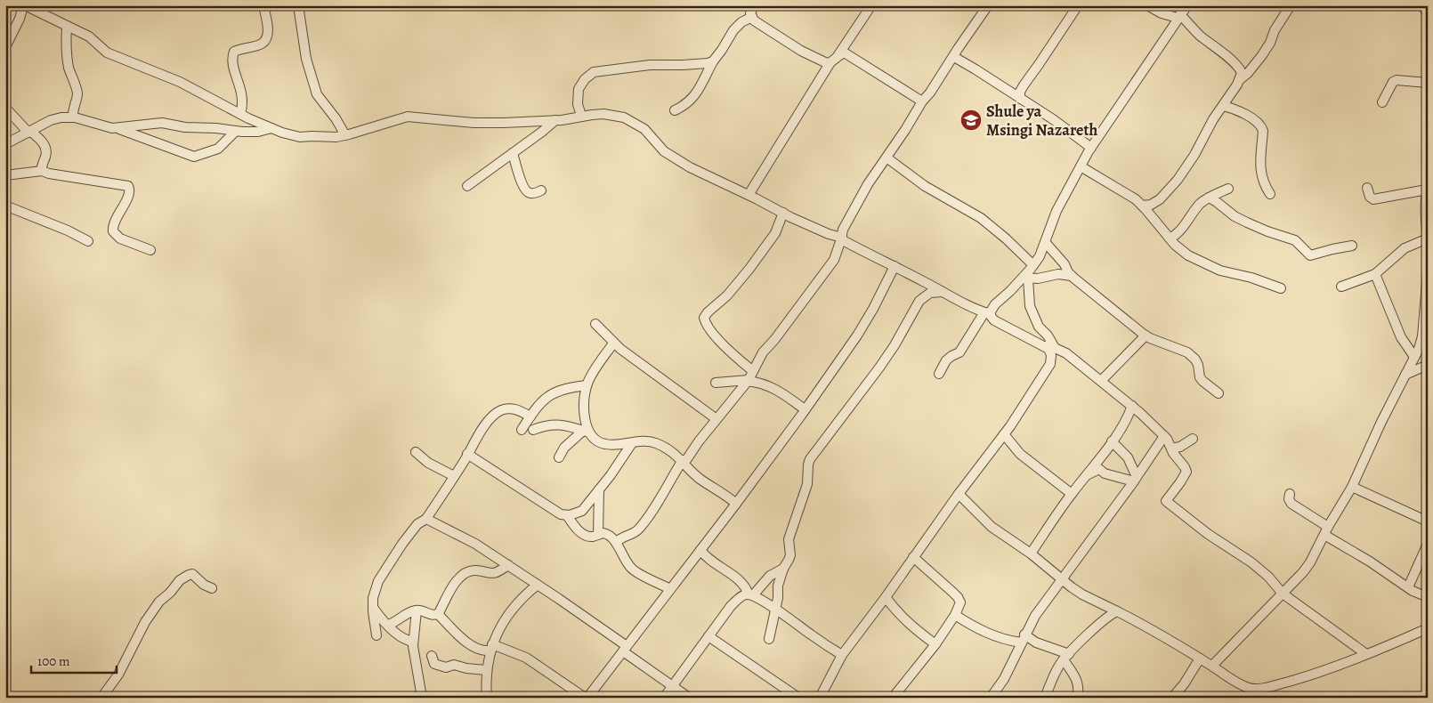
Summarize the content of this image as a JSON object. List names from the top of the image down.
{
  "places": {
    "school or university": ["Shule ya Msingi Nazareth"]
  },
  "scale_bar": "100 m"
}
